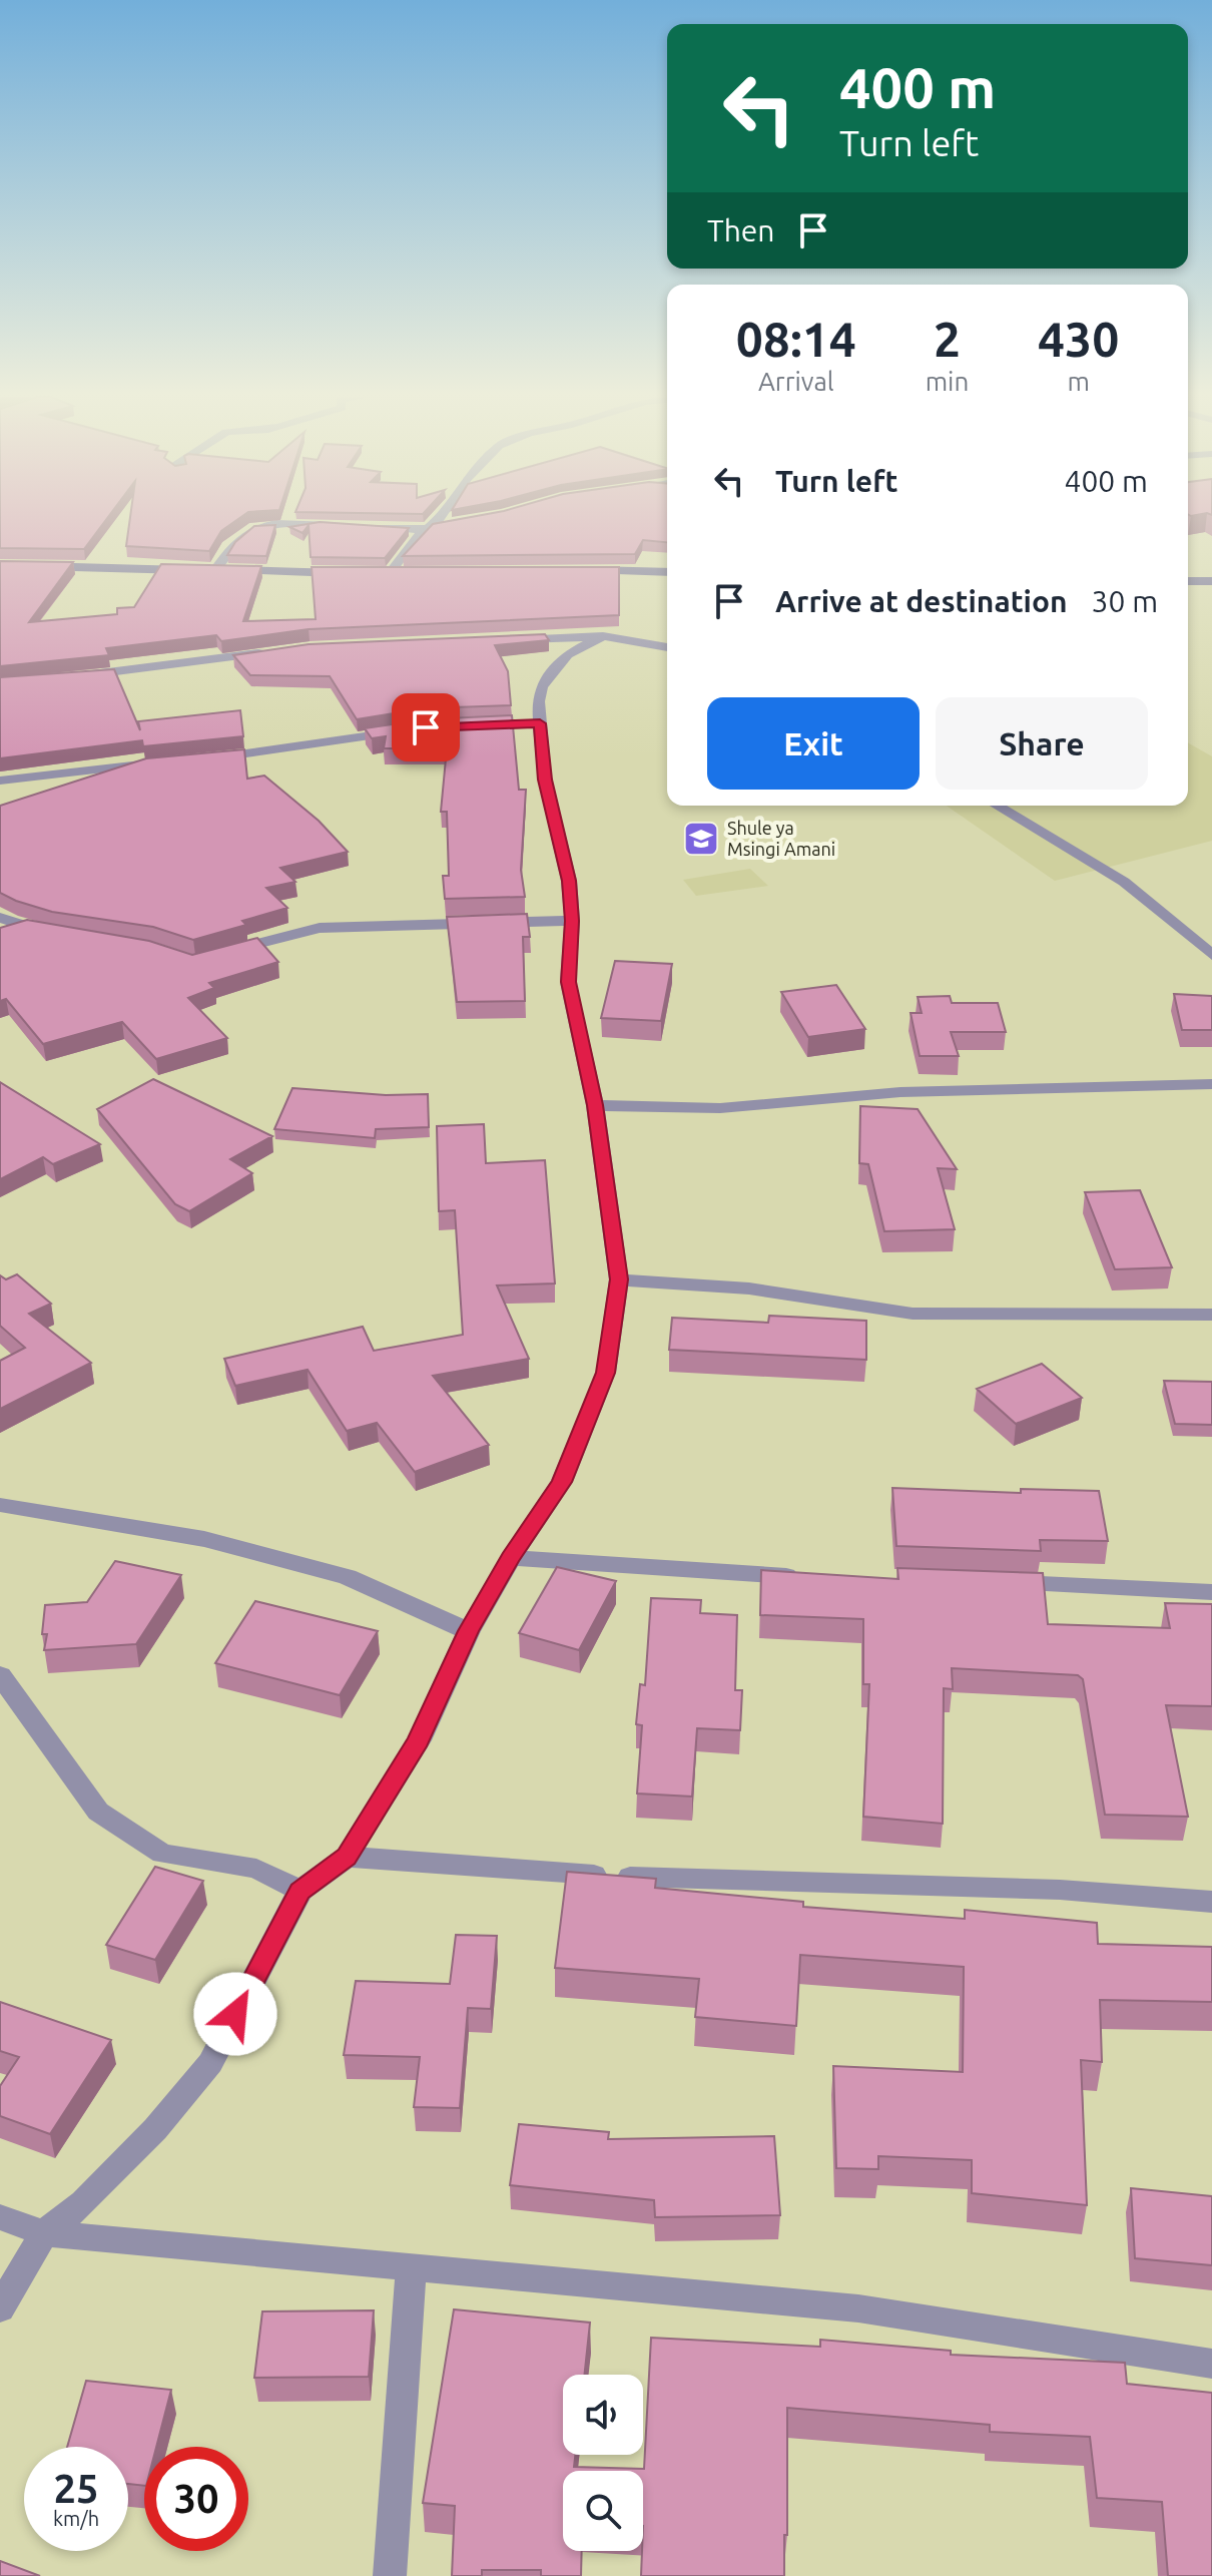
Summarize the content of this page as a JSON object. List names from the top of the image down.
{
  "places": {
    "school or university": ["Shule ya Msingi Amani"]
  },
  "page": {
    "turn": ["400 m", "Turn left"],
    "then": "Then",
    "eta": [
      "08:14",
      "Arrival",
      "2",
      "min",
      "430",
      "m"
    ],
    "list": [
      {
        "name": "Turn left",
        "value": "400 m"
      },
      {
        "name": "Arrive at destination",
        "value": "30 m"
      }
    ],
    "buttons": ["Exit", "Share"],
    "speed": "25 km/h",
    "limit": "30"
  }
}
